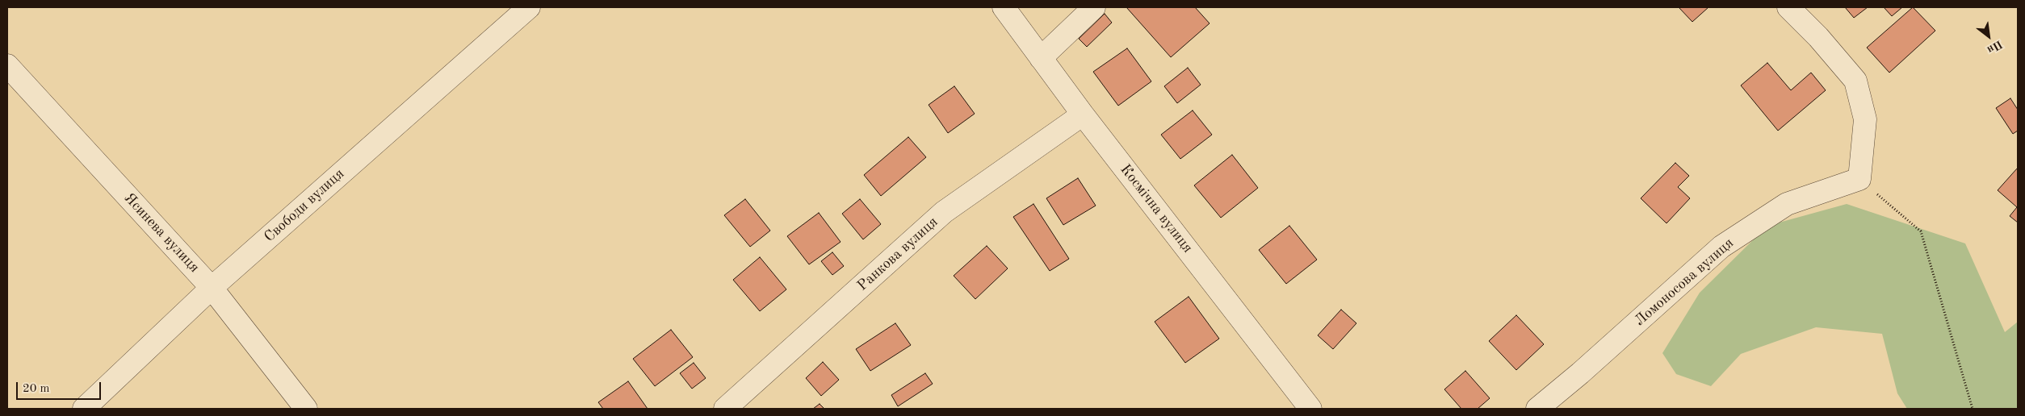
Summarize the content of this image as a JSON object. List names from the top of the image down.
{
  "streets": {
    "street": [
      "Свободи вулиця",
      "Космічна вулиця",
      "Ясинева вулиця",
      "Ранкова вулиця",
      "Ломоносова вулиця"
    ]
  },
  "crossings": [
    ["Свободи вулиця", "Ясинева вулиця"],
    ["Космічна вулиця", "Ранкова вулиця"]
  ],
  "scale_bar": "20 m",
  "north": "bottom right"
}
